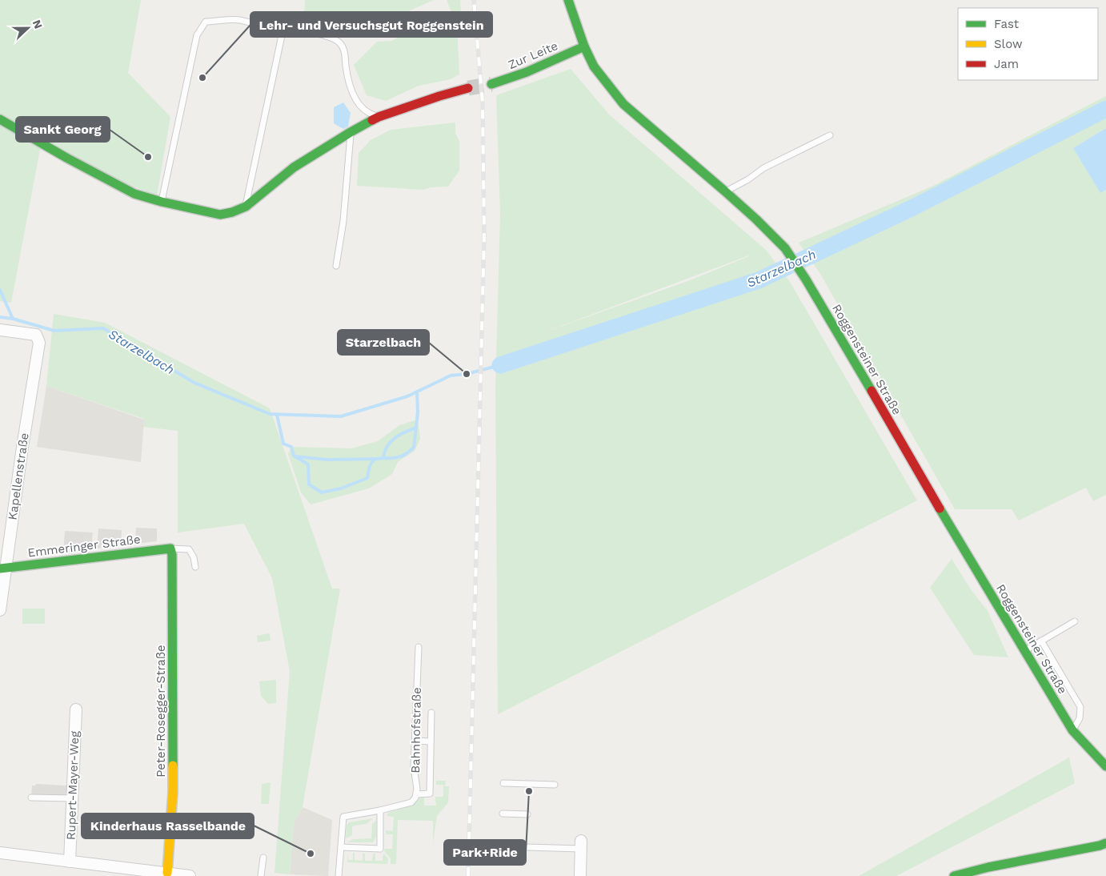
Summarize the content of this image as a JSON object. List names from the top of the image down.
{
  "streets": {
    "street": [
      "Zur Leite",
      "Roggensteiner Straße",
      "Kapellenstraße",
      "Emmeringer Straße",
      "Peter-Rosegger-Straße",
      "Rupert-Mayer-Weg"
    ],
    "lane": ["Bahnhofstraße"]
  },
  "crossings": [
    ["Zur Leite", "Roggensteiner Straße"],
    ["Kapellenstraße", "Emmeringer Straße"],
    ["Emmeringer Straße", "Peter-Rosegger-Straße"]
  ],
  "water": ["Starzelbach"],
  "places": [
    "Lehr- und Versuchsgut Roggenstein",
    "Sankt Georg",
    "Starzelbach",
    "Park+Ride",
    "Kinderhaus Rasselbande"
  ],
  "legend": ["Fast", "Slow", "Jam"],
  "north": "right"
}
